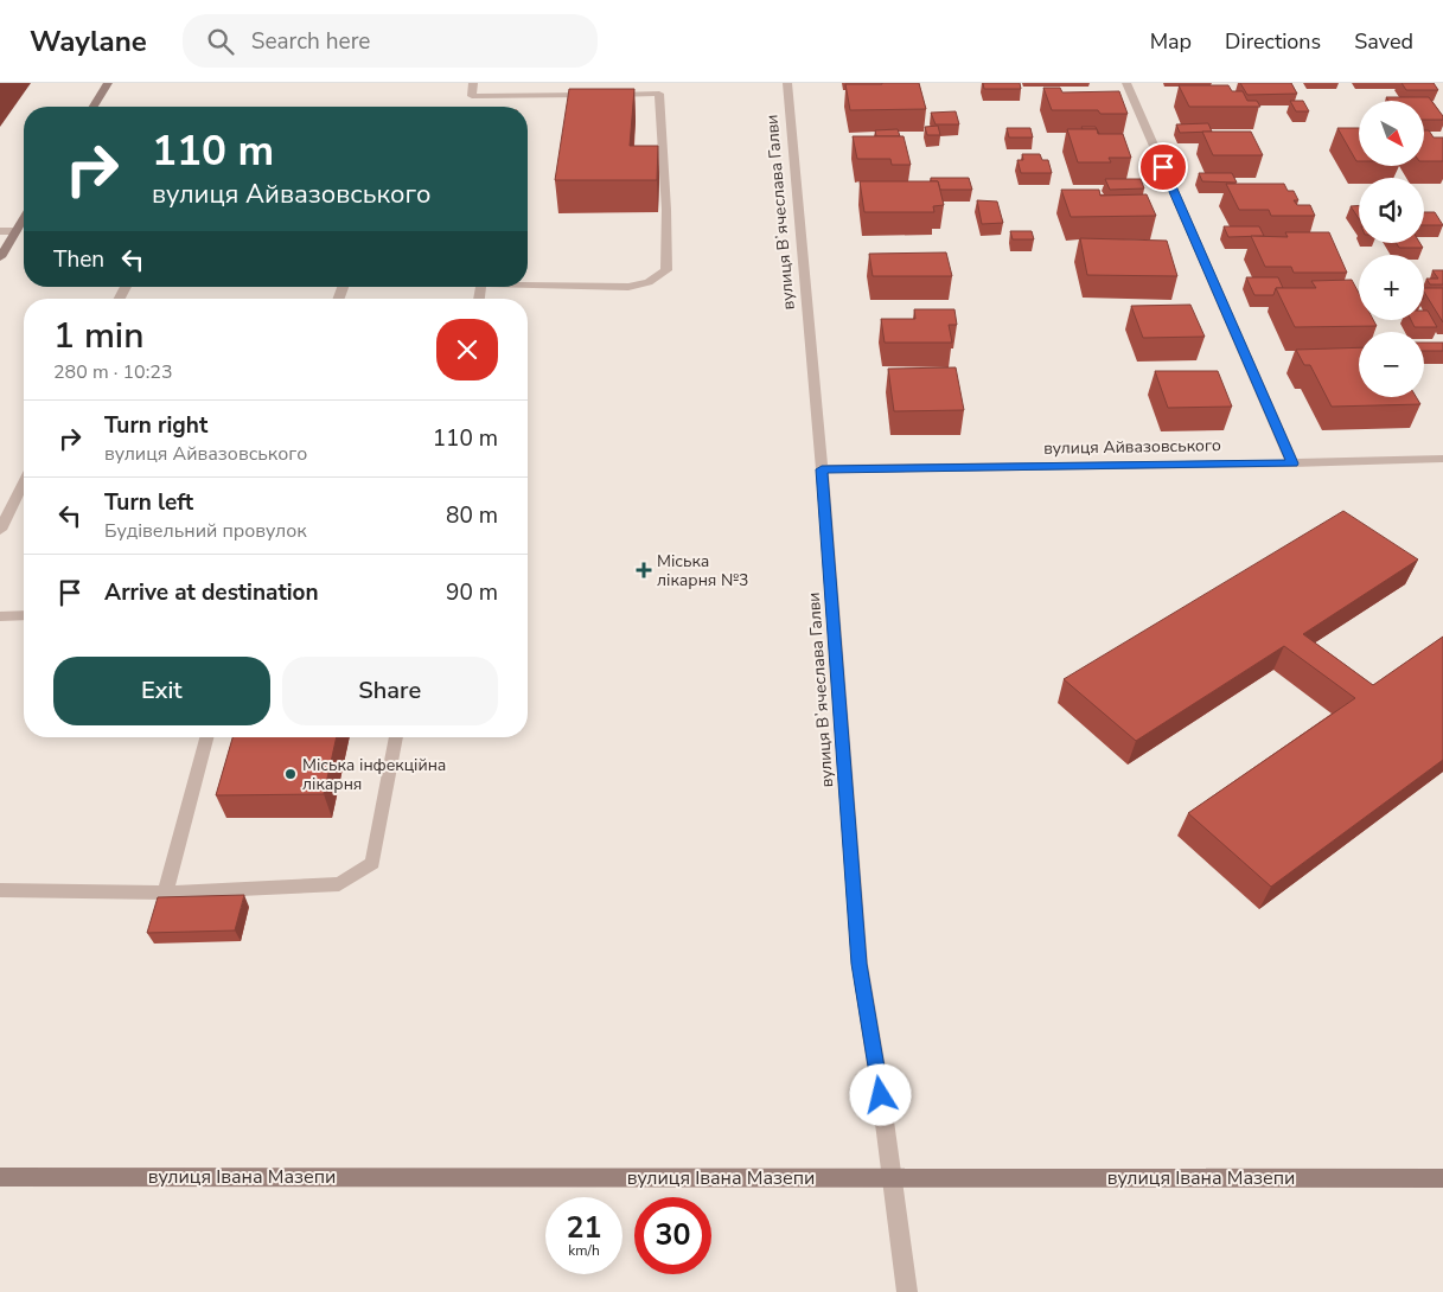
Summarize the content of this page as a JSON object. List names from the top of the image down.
{
  "streets": {
    "street": ["вулиця Вʼячеслава Галви", "вулиця Айвазовського", "вулиця Івана Мазепи"]
  },
  "crossings": [
    ["вулиця Вʼячеслава Галви", "вулиця Айвазовського"],
    ["вулиця Вʼячеслава Галви", "вулиця Івана Мазепи"]
  ],
  "places": {
    "health": ["Міська лікарня №3"],
    "other": ["Міська інфекційна лікарня"]
  },
  "north": "bottom right",
  "page": {
    "header": "Waylane",
    "search": "Search here",
    "nav": ["Map", "Directions", "Saved"],
    "map_buttons": ["+", "−"],
    "turn": ["110 m", "вулиця Айвазовського"],
    "then": "Then",
    "heading": ["1 min", "280 m · 10:23"],
    "list": [
      {
        "name": "Turn right",
        "note": "вулиця Айвазовського",
        "value": "110 m"
      },
      {
        "name": "Turn left",
        "note": "Будівельний провулок",
        "value": "80 m"
      },
      {
        "name": "Arrive at destination",
        "value": "90 m"
      }
    ],
    "buttons": ["Exit", "Share"],
    "speed": "21 km/h",
    "limit": "30"
  }
}
